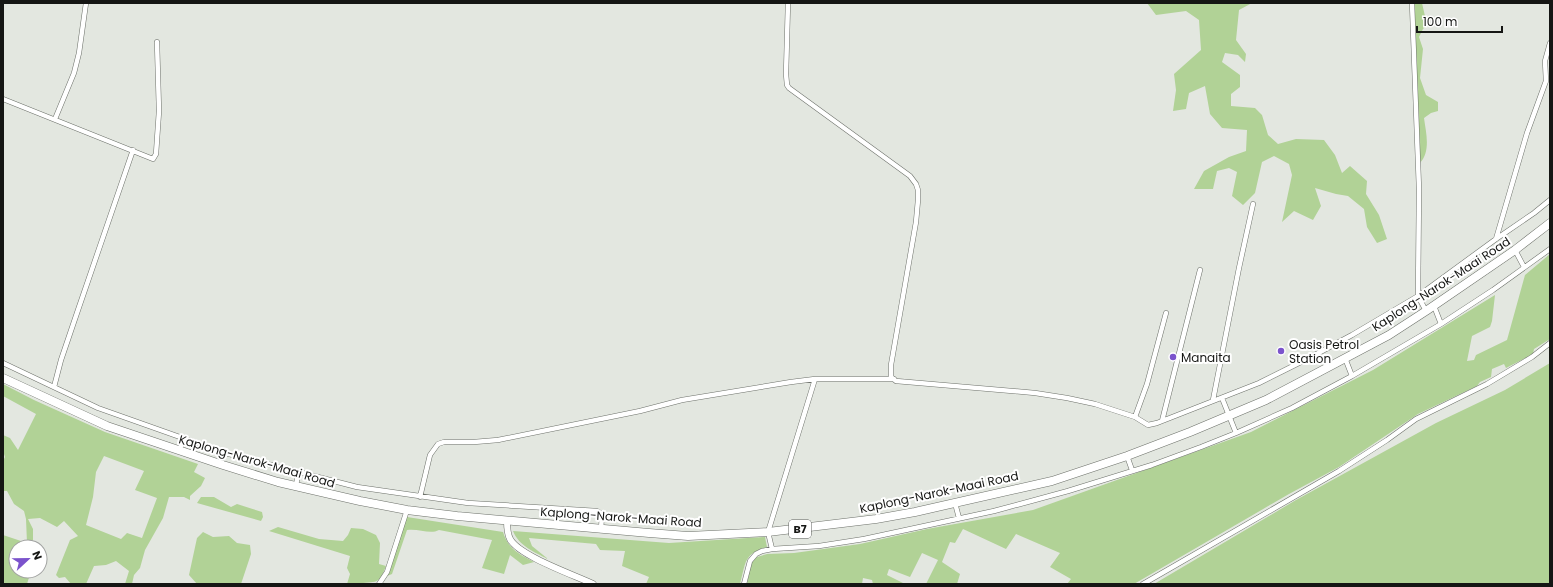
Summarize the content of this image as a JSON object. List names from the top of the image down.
{
  "streets": {
    "highway": ["Kaplong-Narok-Maai Road", "B7"]
  },
  "places": ["Oasis Petrol Station", "Manaita"],
  "scale_bar": "100 m",
  "north": "right"
}
